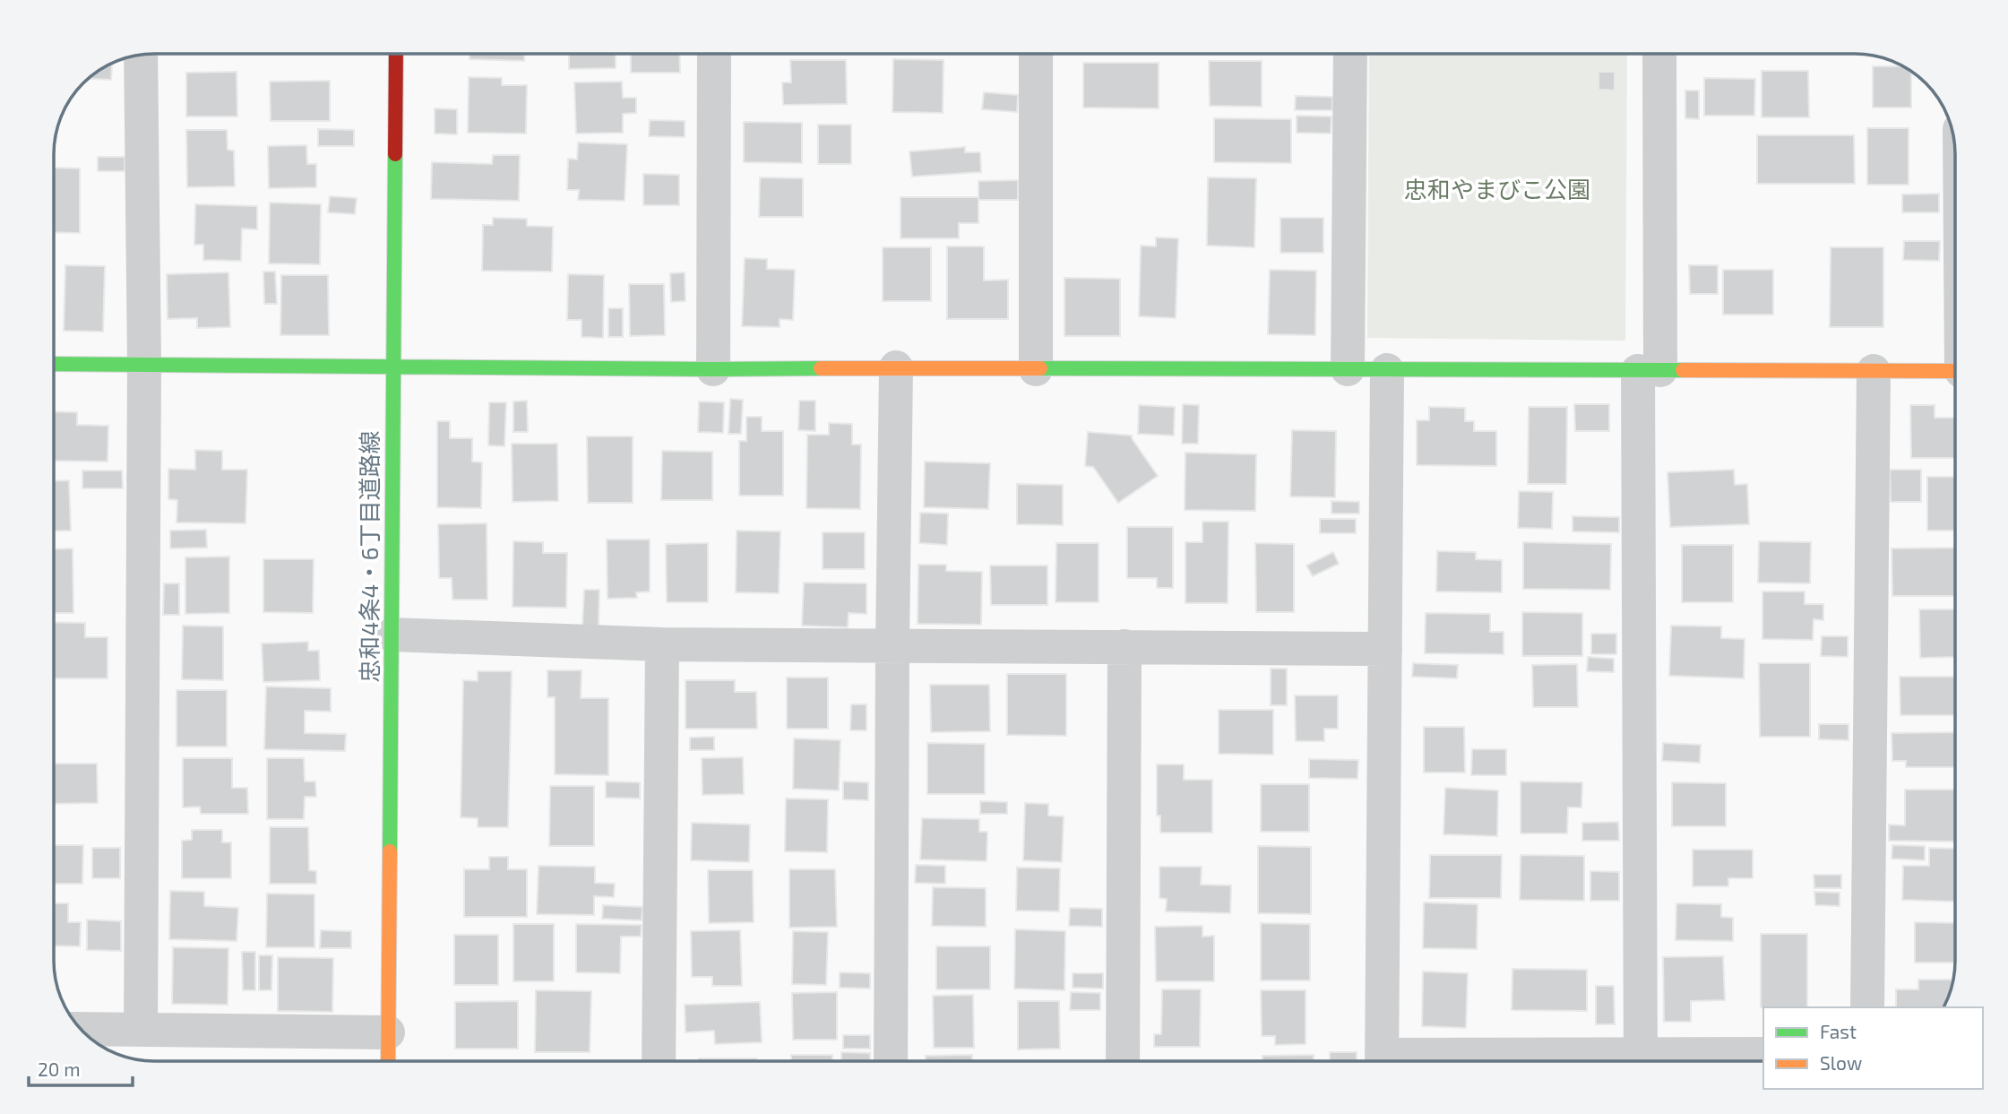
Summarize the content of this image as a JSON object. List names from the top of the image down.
{
  "streets": {
    "street": ["忠和4条4・6丁目道路線"]
  },
  "parks": ["忠和やまびこ公園"],
  "legend": ["Fast", "Slow"],
  "scale_bar": "20 m"
}
